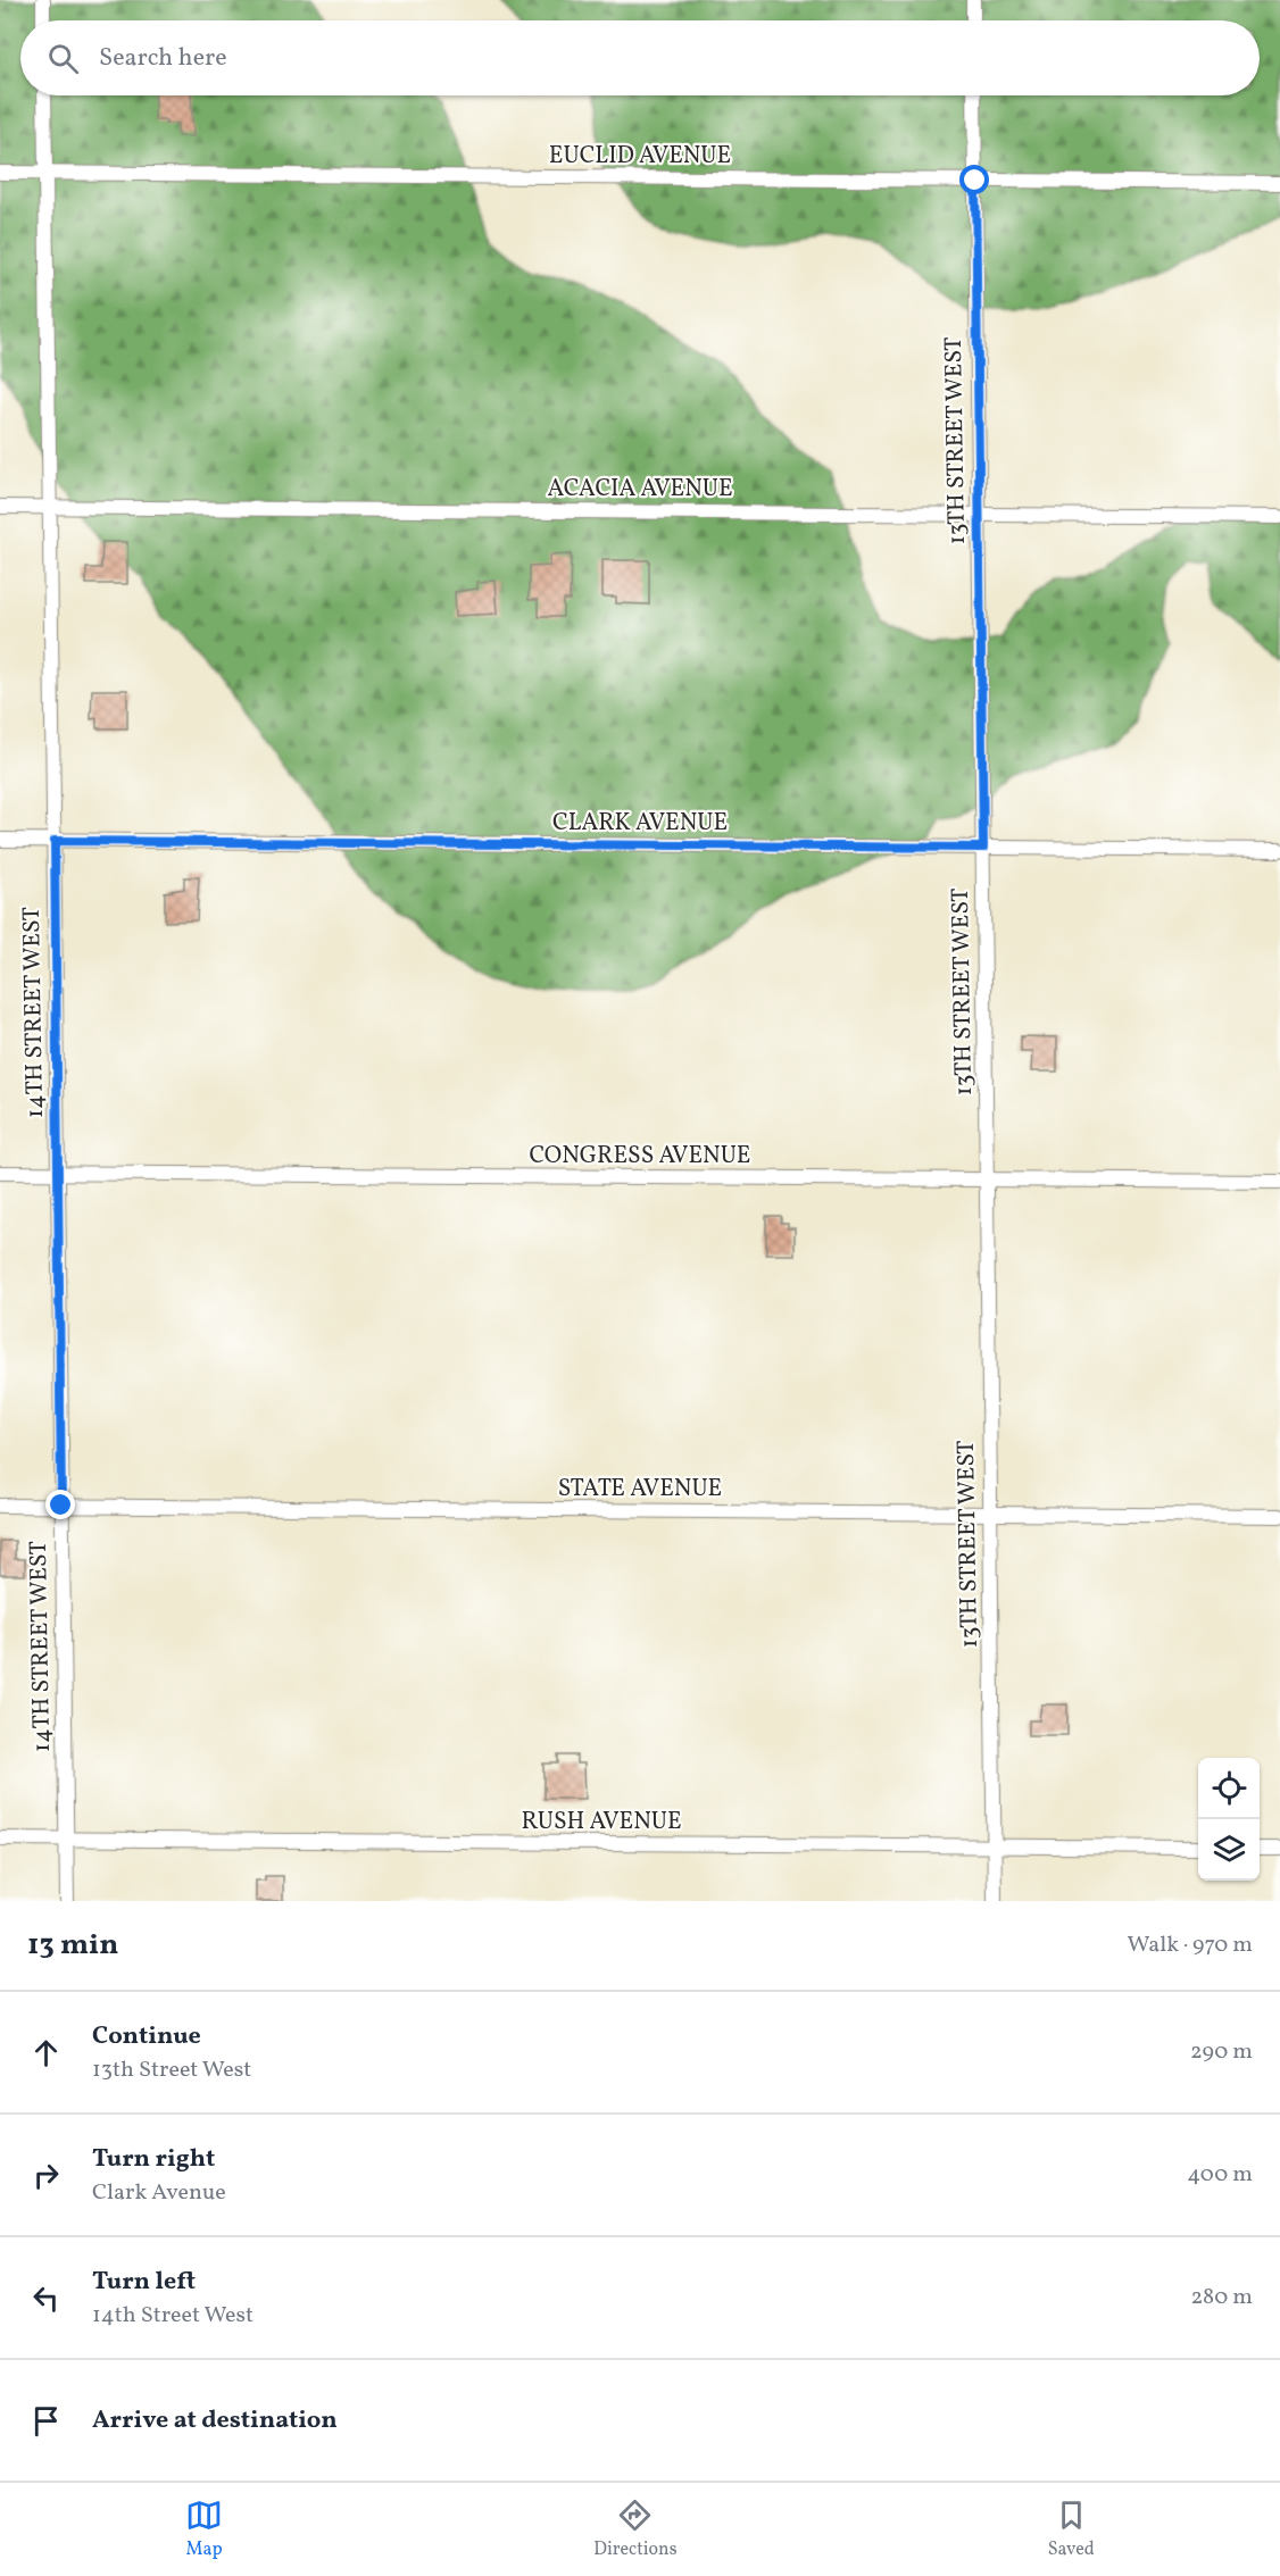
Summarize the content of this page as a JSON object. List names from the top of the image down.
{
  "streets": {
    "street": [
      "EUCLID AVENUE",
      "13TH STREET WEST",
      "ACACIA AVENUE",
      "CLARK AVENUE",
      "14TH STREET WEST",
      "CONGRESS AVENUE",
      "STATE AVENUE",
      "RUSH AVENUE"
    ]
  },
  "crossings": [
    ["EUCLID AVENUE", "13TH STREET WEST"],
    ["EUCLID AVENUE", "14TH STREET WEST"],
    ["13TH STREET WEST", "ACACIA AVENUE"],
    ["13TH STREET WEST", "CLARK AVENUE"],
    ["13TH STREET WEST", "CONGRESS AVENUE"],
    ["13TH STREET WEST", "STATE AVENUE"],
    ["13TH STREET WEST", "RUSH AVENUE"],
    ["ACACIA AVENUE", "14TH STREET WEST"],
    ["CLARK AVENUE", "14TH STREET WEST"],
    ["14TH STREET WEST", "CONGRESS AVENUE"],
    ["14TH STREET WEST", "STATE AVENUE"],
    ["14TH STREET WEST", "RUSH AVENUE"]
  ],
  "page": {
    "search": "Search here",
    "heading": ["13 min", "Walk · 970 m"],
    "list": [
      ["Continue", "13th Street West", "290 m"],
      ["Turn right", "Clark Avenue", "400 m"],
      ["Turn left", "14th Street West", "280 m"],
      "Arrive at destination"
    ],
    "nav": ["Map", "Directions", "Saved"]
  }
}
